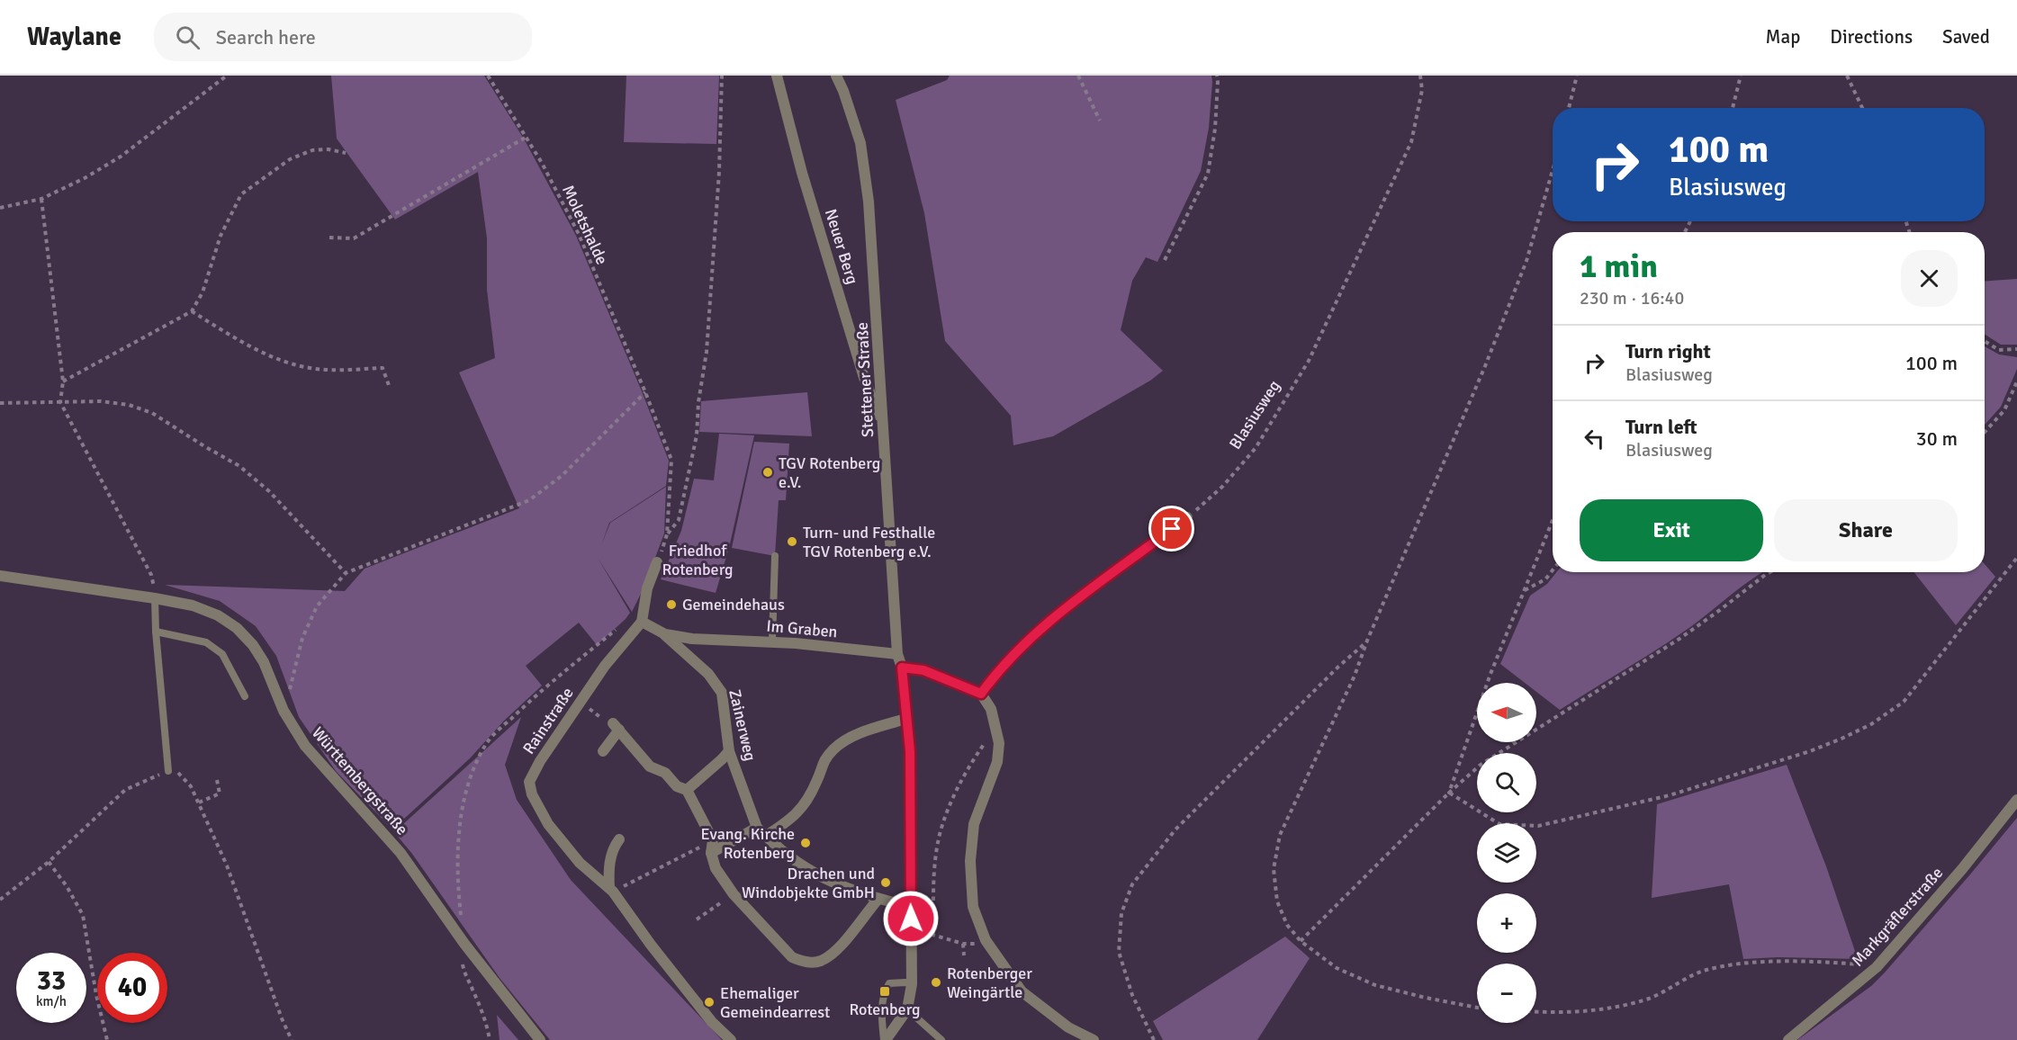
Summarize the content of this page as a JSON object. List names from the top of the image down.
{
  "streets": {
    "street": [
      "Neuer Berg",
      "Stettener Straße",
      "Im Graben",
      "Rainstraße",
      "Zainerweg",
      "Württembergstraße",
      "Markgräflerstraße"
    ],
    "path": ["Moletshalde", "Blasiusweg"]
  },
  "crossings": [
    ["Neuer Berg", "Stettener Straße"],
    ["Stettener Straße", "Im Graben"],
    ["Stettener Straße", "Zainerweg"],
    ["Im Graben", "Rainstraße"],
    ["Im Graben", "Zainerweg"]
  ],
  "parks": ["Friedhof Rotenberg"],
  "places": {
    "other": [
      "TGV Rotenberg e.V.",
      "Turn- und Festhalle TGV Rotenberg e.V.",
      "Gemeindehaus",
      "Evang. Kirche Rotenberg",
      "Drachen und Windobjekte GmbH",
      "Rotenberger Weingärtle",
      "Ehemaliger Gemeindearrest"
    ],
    "transit": ["Rotenberg"]
  },
  "north": "left",
  "page": {
    "header": "Waylane",
    "search": "Search here",
    "nav": ["Map", "Directions", "Saved"],
    "turn": ["100 m", "Blasiusweg"],
    "heading": ["1 min", "230 m · 16:40"],
    "list": [
      {
        "name": "Turn right",
        "note": "Blasiusweg",
        "value": "100 m"
      },
      {
        "name": "Turn left",
        "note": "Blasiusweg",
        "value": "30 m"
      }
    ],
    "buttons": ["Exit", "Share"],
    "map_buttons": ["+", "−"],
    "speed": "33 km/h",
    "limit": "40"
  }
}
